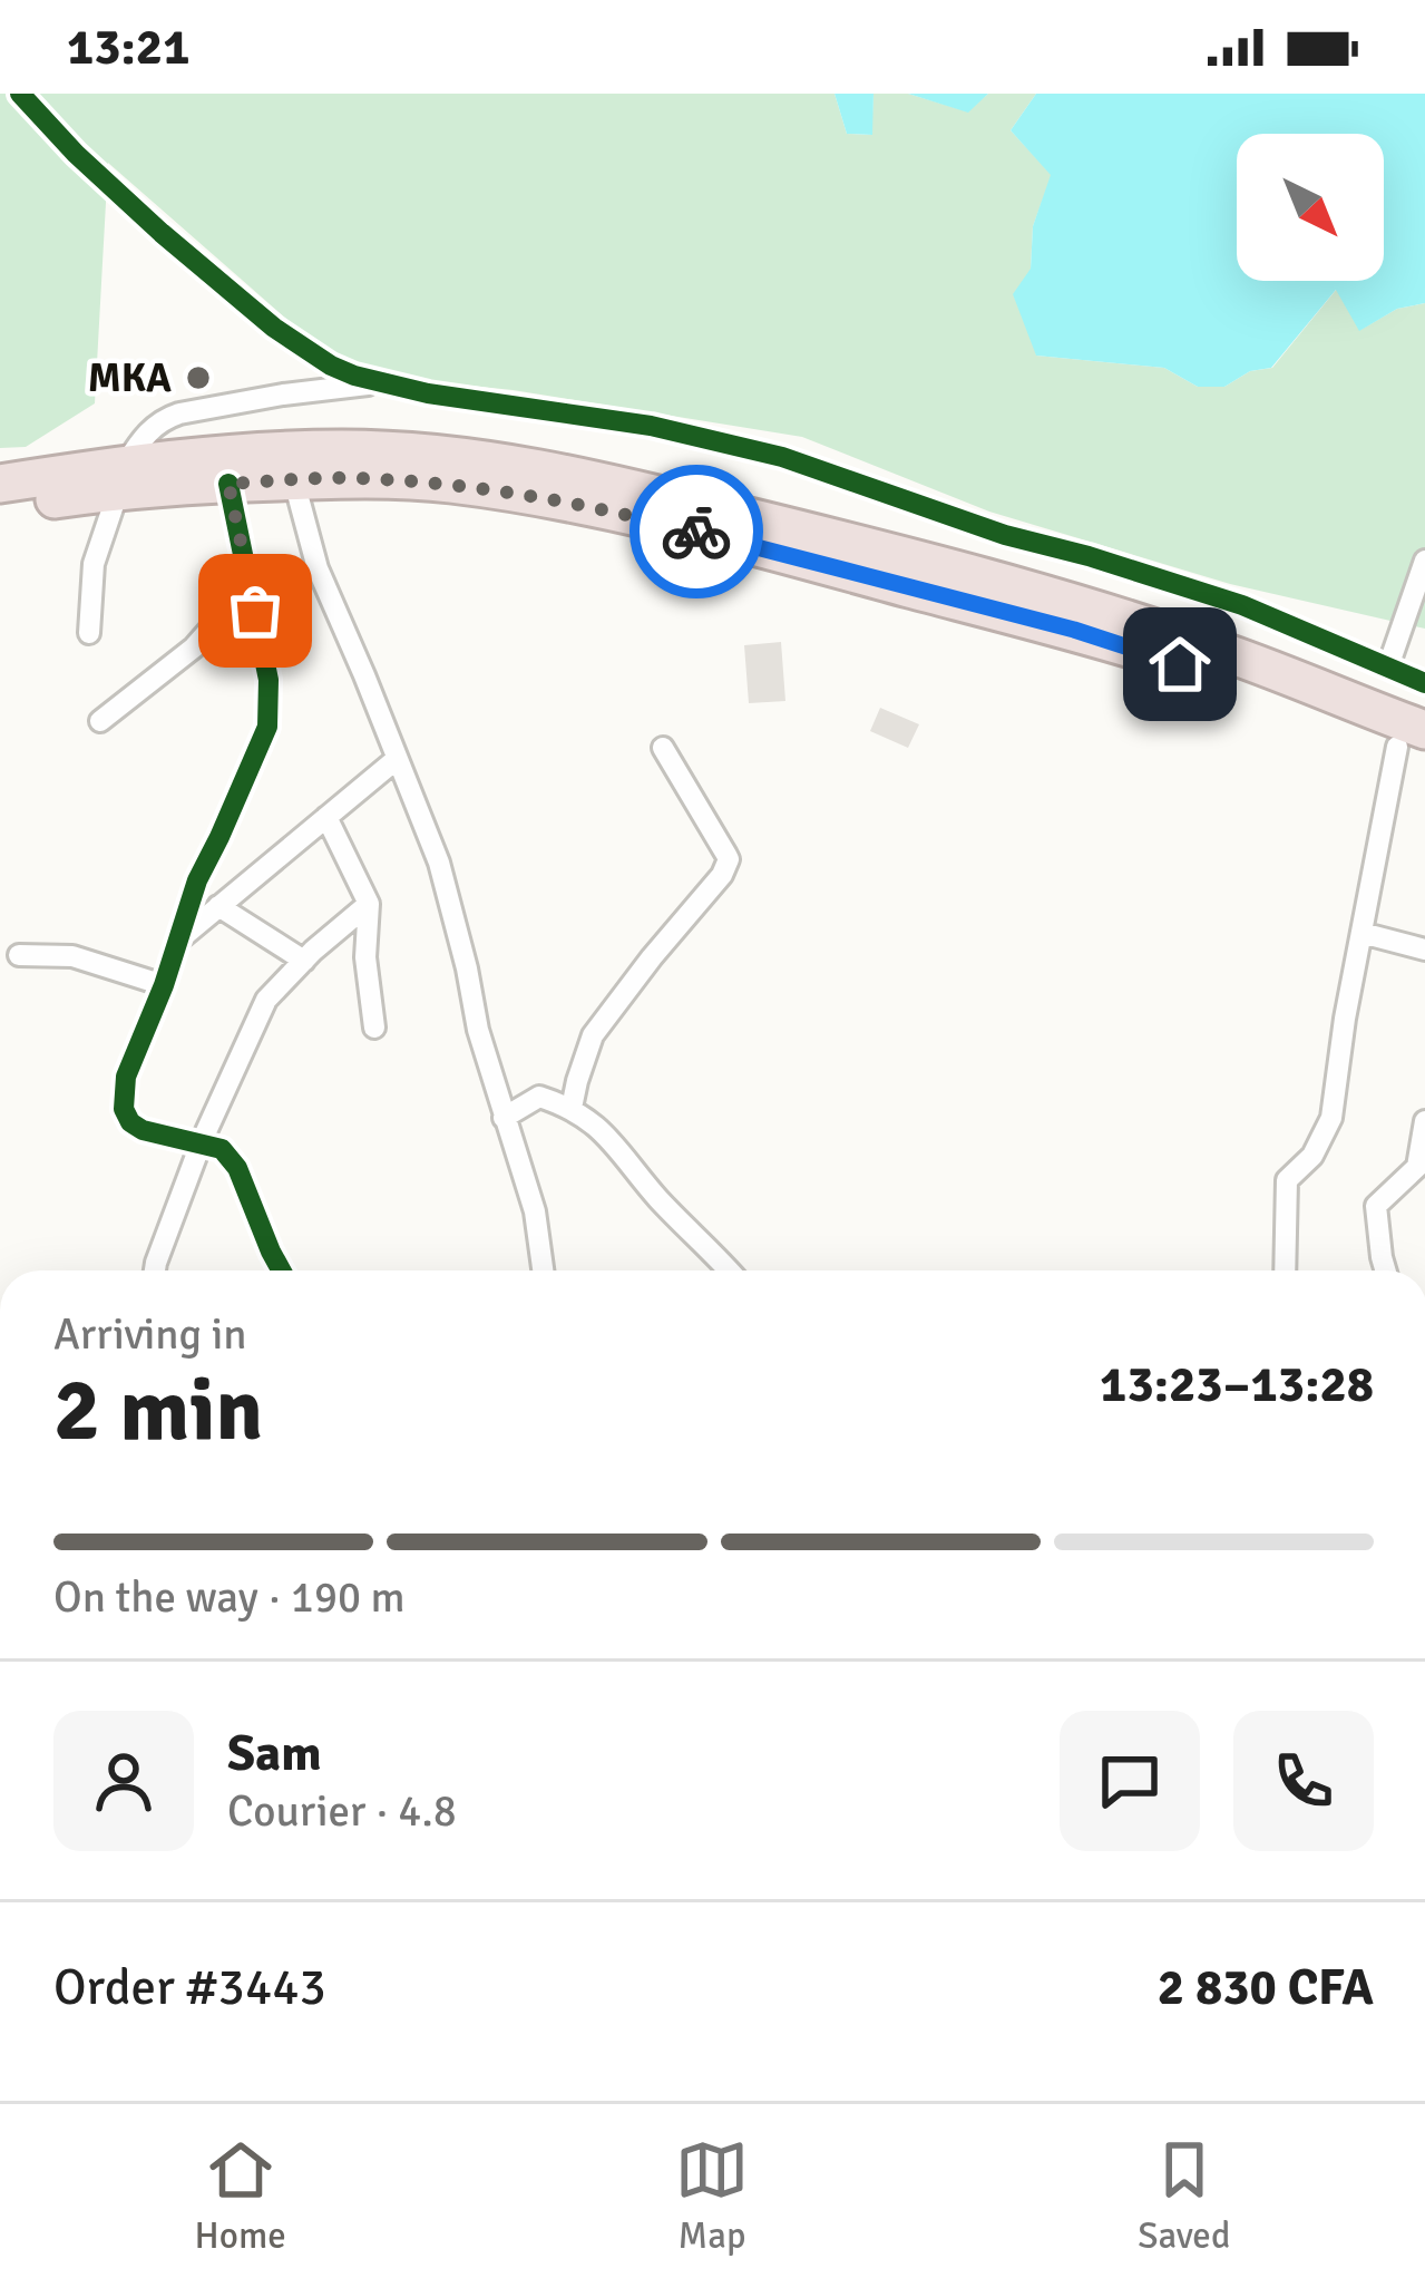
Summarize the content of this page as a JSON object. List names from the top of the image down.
{
  "places": ["MKA"],
  "north": "bottom right",
  "page": {
    "status": "13:21",
    "heading": ["2 min", "Arriving in", "13:23–13:28"],
    "panel": [
      "Sam",
      "Courier · 4.8",
      "Order #3443",
      "2 830 CFA"
    ],
    "bar": "On the way · 190 m",
    "tabs": ["Home", "Map", "Saved"]
  }
}
